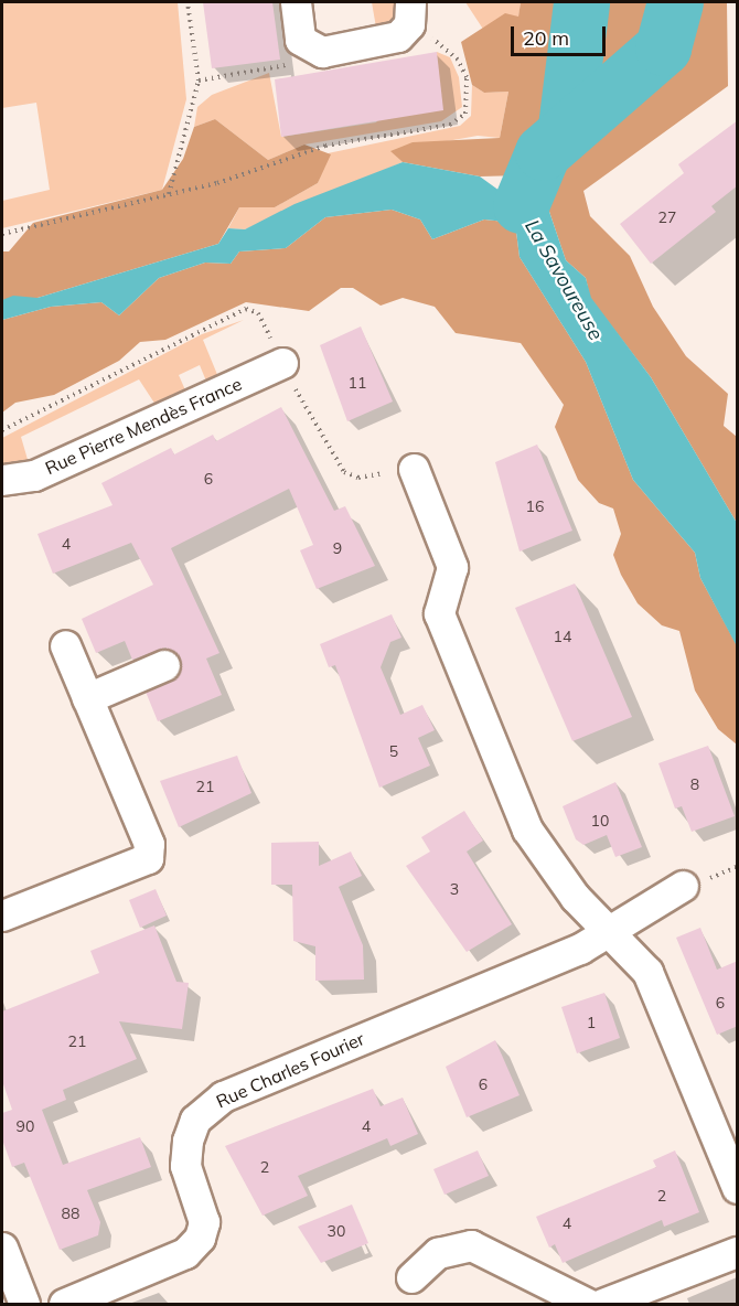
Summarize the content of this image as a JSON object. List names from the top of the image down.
{
  "streets": {
    "street": ["Rue Pierre Mendès France", "Rue Charles Fourier"]
  },
  "water": ["La Savoureuse"],
  "house_numbers": [
    "27",
    "11",
    "6",
    "16",
    "4",
    "9",
    "14",
    "5",
    "8",
    "21",
    "10",
    "3",
    "6",
    "1",
    "21",
    "6",
    "90",
    "4",
    "2",
    "2",
    "88",
    "4",
    "30"
  ],
  "scale_bar": "20 m"
}
